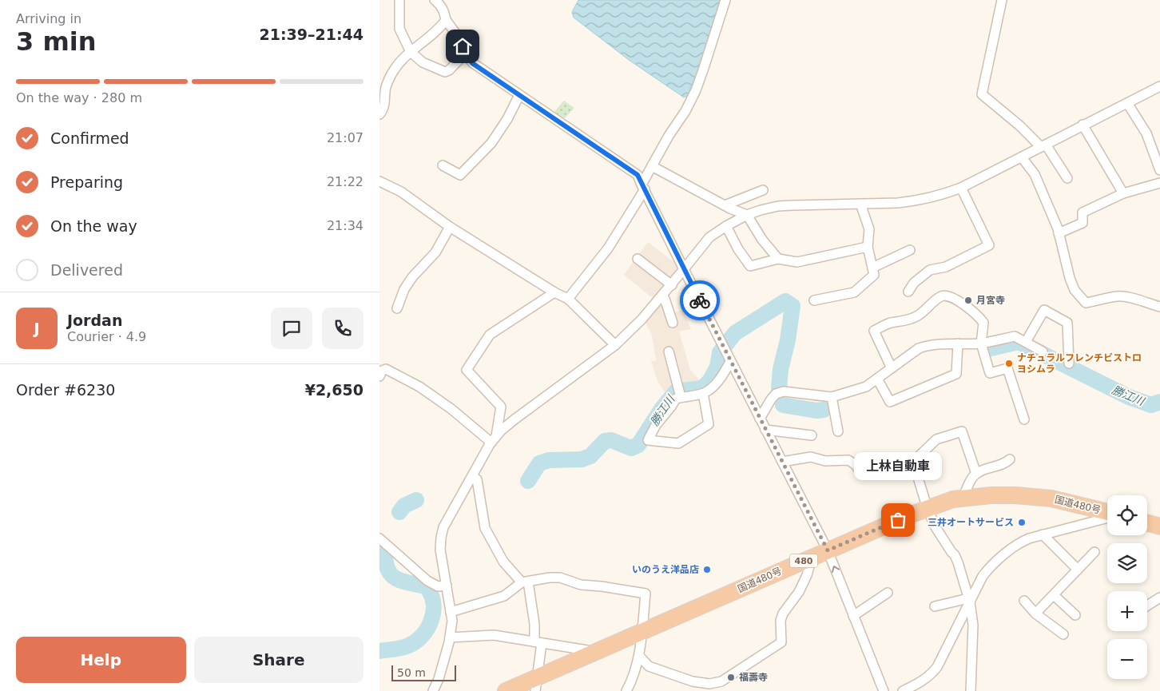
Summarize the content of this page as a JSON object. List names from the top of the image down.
{
  "streets": {
    "highway": ["国道480号", "480"]
  },
  "water": ["勝江川"],
  "places": [
    "月宮寺",
    "ナチュラルフレンチビストロ ヨシムラ",
    "上林自動車",
    "三井オートサービス",
    "いのうえ洋品店",
    "福壽寺"
  ],
  "scale_bar": "50 m",
  "page": {
    "heading": ["3 min", "Arriving in", "21:39–21:44"],
    "panel": [
      "Jordan",
      "Courier · 4.9",
      "Order #6230",
      "¥2,650"
    ],
    "bar": "On the way · 280 m",
    "list": [
      ["Confirmed", "21:07"],
      ["Preparing", "21:22"],
      ["On the way", "21:34"],
      "Delivered"
    ],
    "round": "J",
    "bubble": "上林自動車",
    "map_buttons": ["+", "−"],
    "buttons": ["Help", "Share"],
    "scale": "50 m"
  }
}
